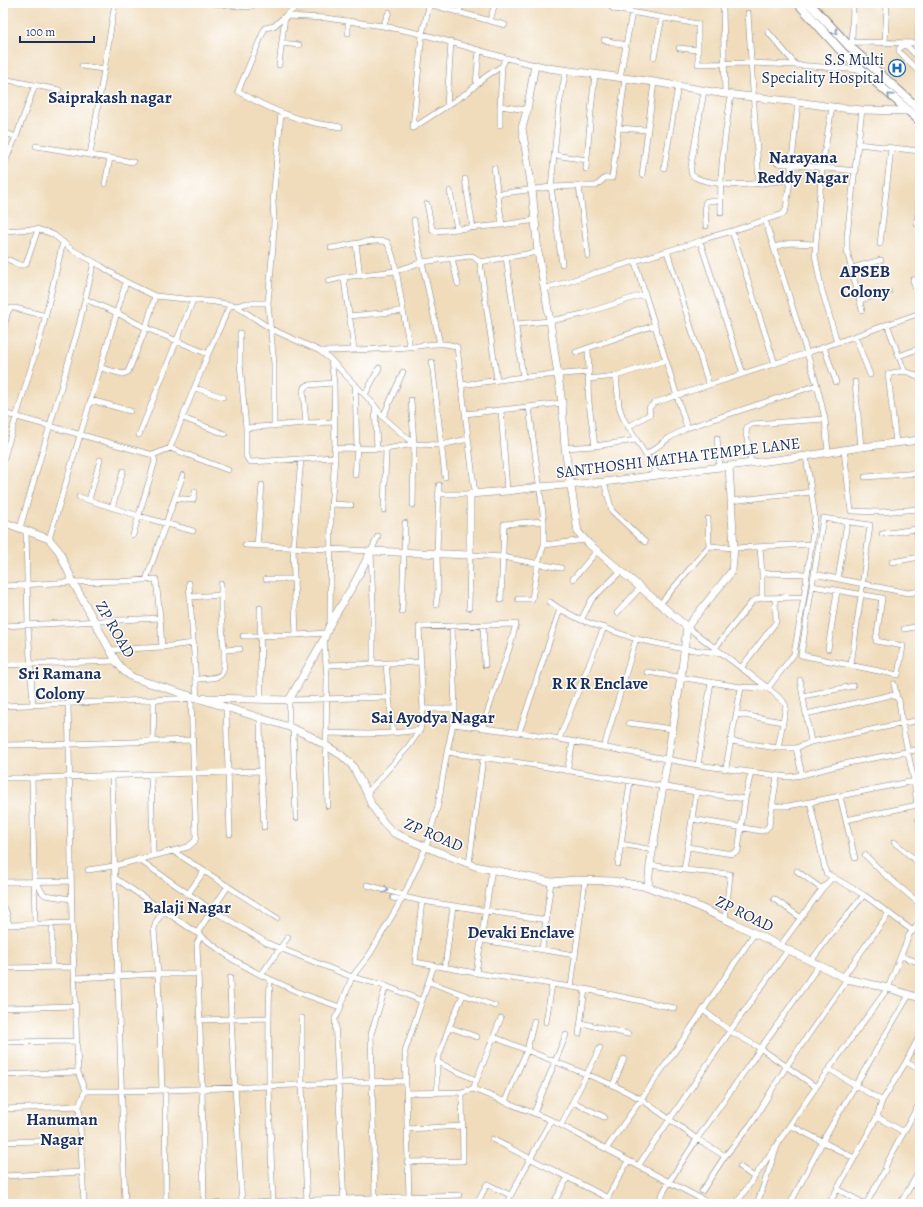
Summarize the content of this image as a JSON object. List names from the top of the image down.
{
  "streets": {
    "street": ["SANTHOSHI MATHA TEMPLE LANE", "ZP ROAD"]
  },
  "districts": [
    "Saiprakash nagar",
    "Narayana Reddy Nagar",
    "APSEB Colony",
    "Sri Ramana Colony",
    "R K R Enclave",
    "Sai Ayodya Nagar",
    "Balaji Nagar",
    "Devaki Enclave",
    "Hanuman Nagar"
  ],
  "places": {
    "hospital": ["S.S Multi Speciality Hospital"]
  },
  "scale_bar": "100 m"
}
